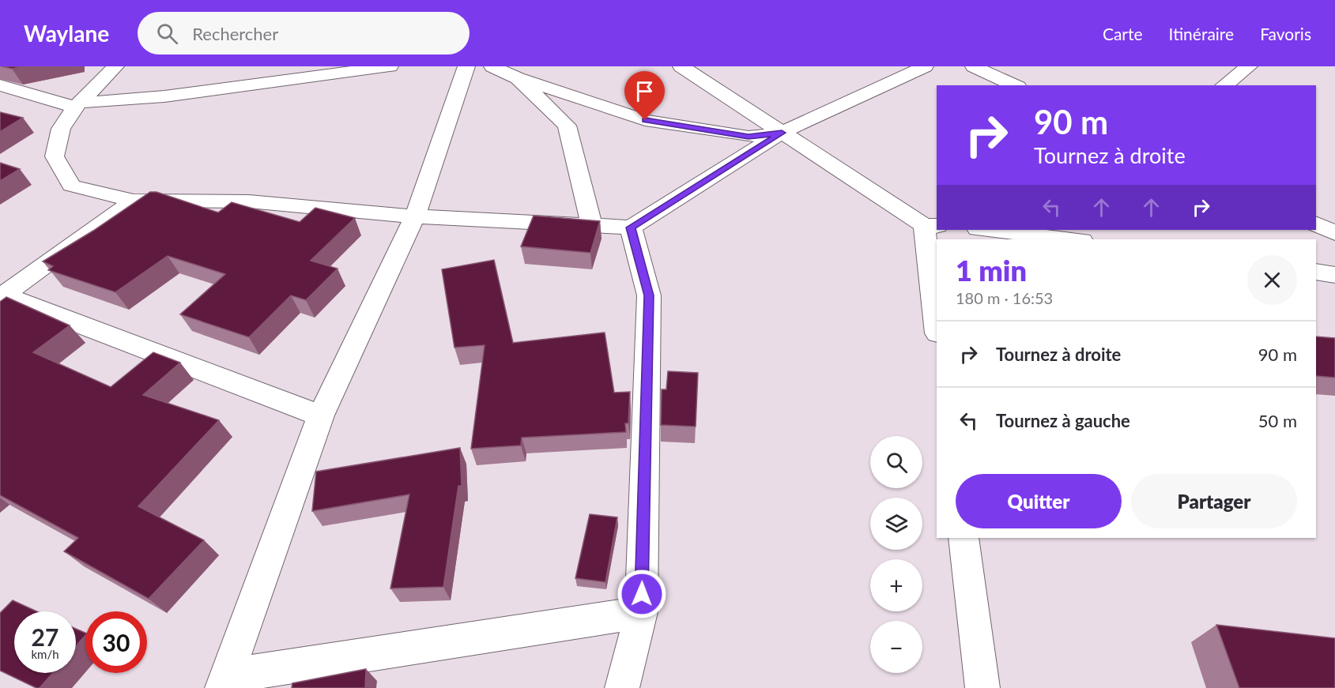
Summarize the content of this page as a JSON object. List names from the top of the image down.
{
  "page": {
    "header": "Waylane",
    "search": "Rechercher",
    "nav": ["Carte", "Itinéraire", "Favoris"],
    "turn": ["90 m", "Tournez à droite"],
    "heading": ["1 min", "180 m · 16:53"],
    "list": [
      {
        "name": "Tournez à droite",
        "value": "90 m"
      },
      {
        "name": "Tournez à gauche",
        "value": "50 m"
      }
    ],
    "map_buttons": ["+", "−"],
    "buttons": ["Quitter", "Partager"],
    "speed": "27 km/h",
    "limit": "30"
  }
}
